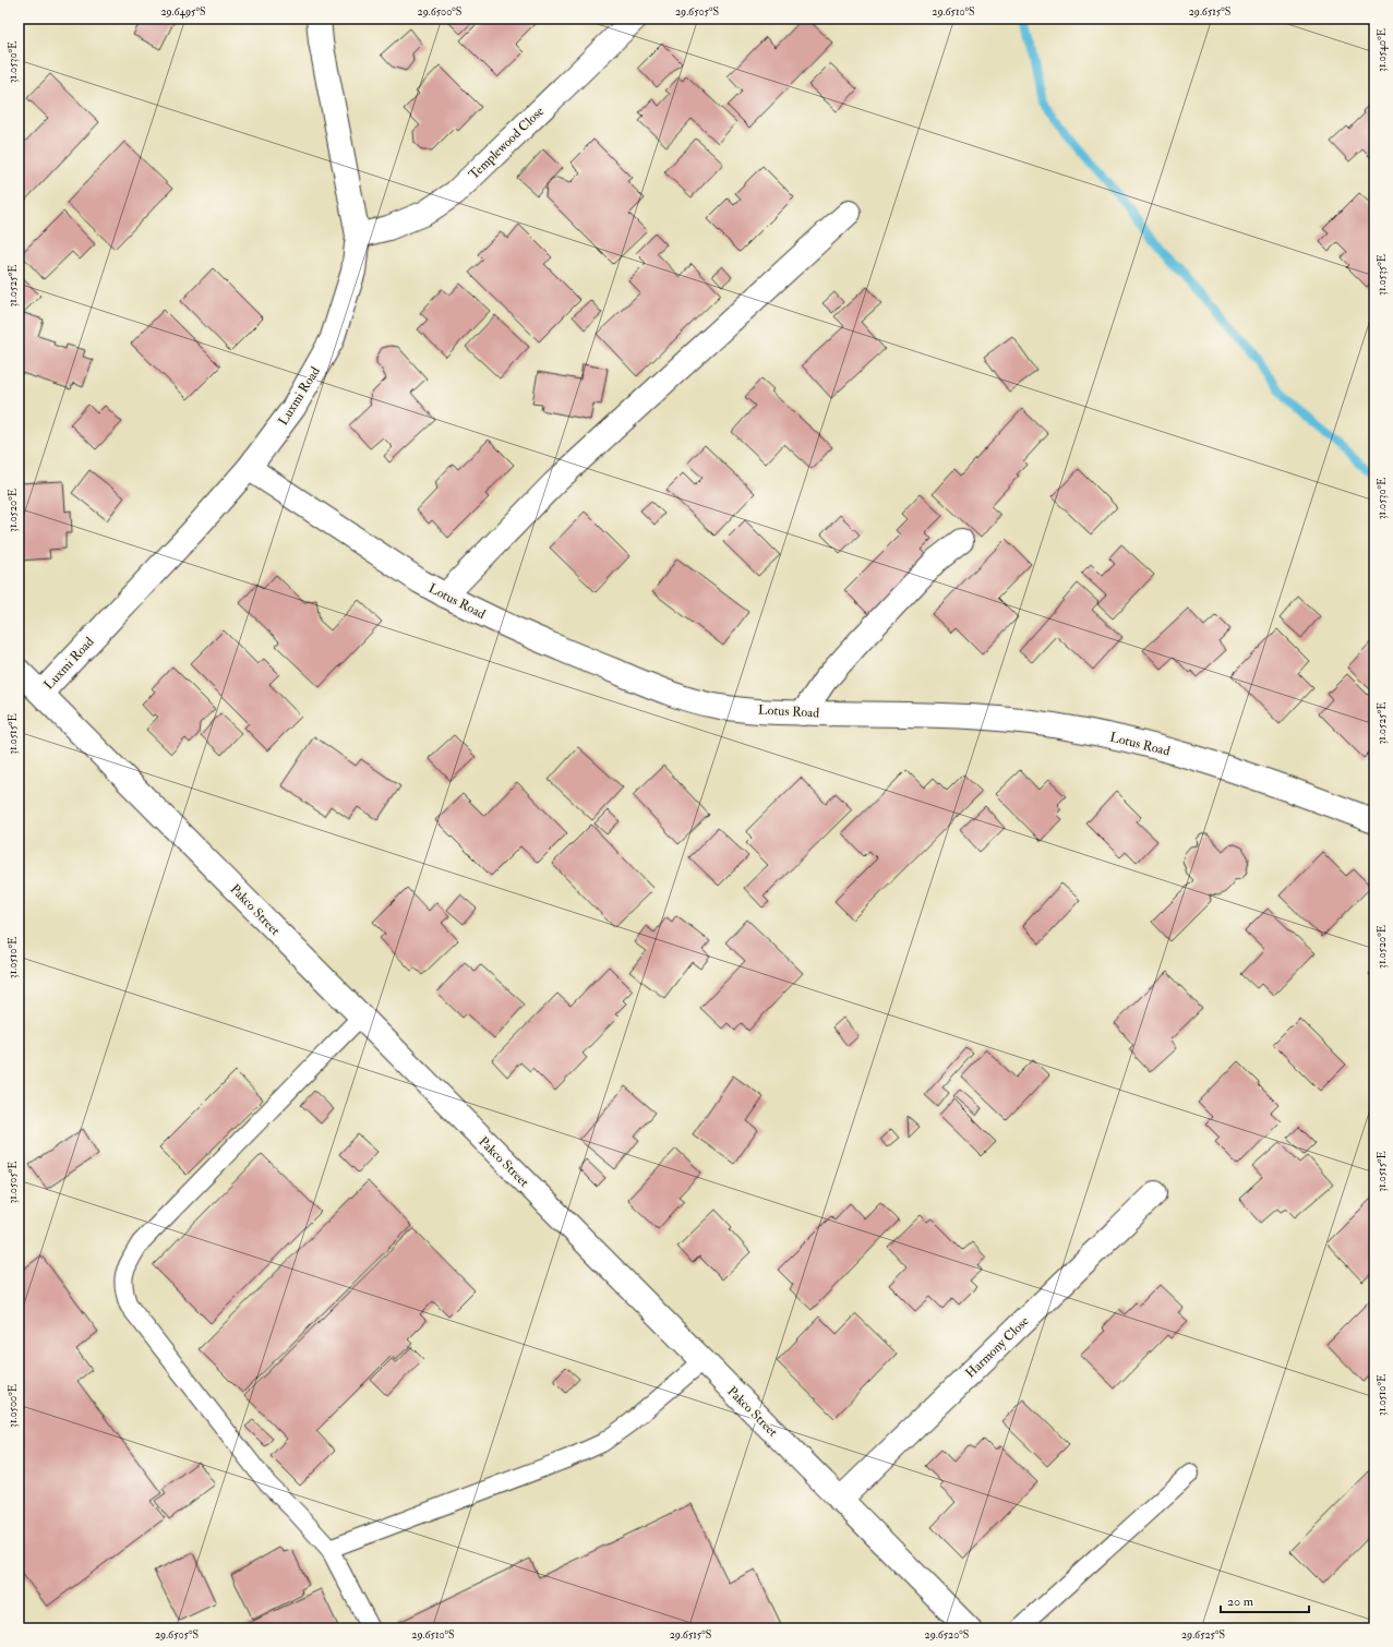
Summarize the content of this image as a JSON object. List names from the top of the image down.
{
  "streets": {
    "street": [
      "Templewood Close",
      "Luxmi Road",
      "Lotus Road",
      "Pakco Street",
      "Harmony Close"
    ]
  },
  "crossings": [
    ["Templewood Close", "Luxmi Road"],
    ["Luxmi Road", "Lotus Road"],
    ["Luxmi Road", "Pakco Street"],
    ["Pakco Street", "Harmony Close"]
  ],
  "scale_bar": "20 m",
  "coordinates": [
    "29.6495°S",
    "29.6500°S",
    "29.6505°S",
    "29.6510°S",
    "29.6515°S",
    "31.0540°E",
    "31.0530°E",
    "31.0535°E",
    "31.0525°E",
    "31.0520°E",
    "31.0515°E",
    "31.0510°E",
    "31.0505°E",
    "31.0500°E",
    "29.6520°S",
    "29.6525°S"
  ]
}
